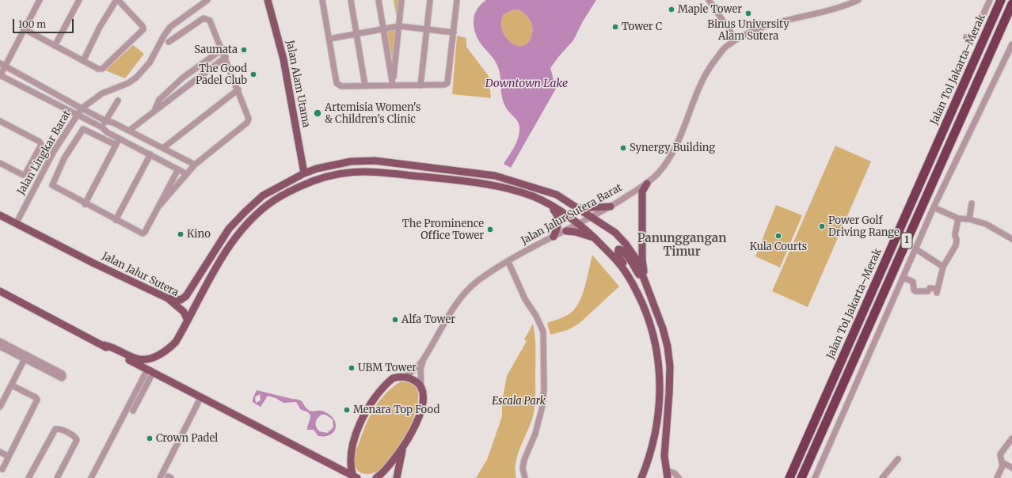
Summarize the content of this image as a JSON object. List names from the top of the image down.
{
  "streets": {
    "highway": ["Jalan Tol Jakarta–Merak", "1"],
    "main road": ["Jalan Alam Utama", "Jalan Jalur Sutera Barat", "Jalan Jalur Sutera"],
    "street": ["Jalan Lingkar Barat"]
  },
  "crossings": [
    ["Jalan Lingkar Barat", "Jalan Jalur Sutera"]
  ],
  "districts": ["Panunggangan Timur"],
  "water": ["Downtown Lake"],
  "parks": ["Escala Park"],
  "places": [
    "Maple Tower",
    "Binus University Alam Sutera",
    "Tower C",
    "Saumata",
    "The Good Padel Club",
    "Artemisia Women's & Children's Clinic",
    "Synergy Building",
    "Power Golf Driving Range",
    "The Prominence Office Tower",
    "Kino",
    "Kula Courts",
    "Alfa Tower",
    "UBM Tower",
    "Menara Top Food",
    "Crown Padel"
  ],
  "scale_bar": "100 m"
}
